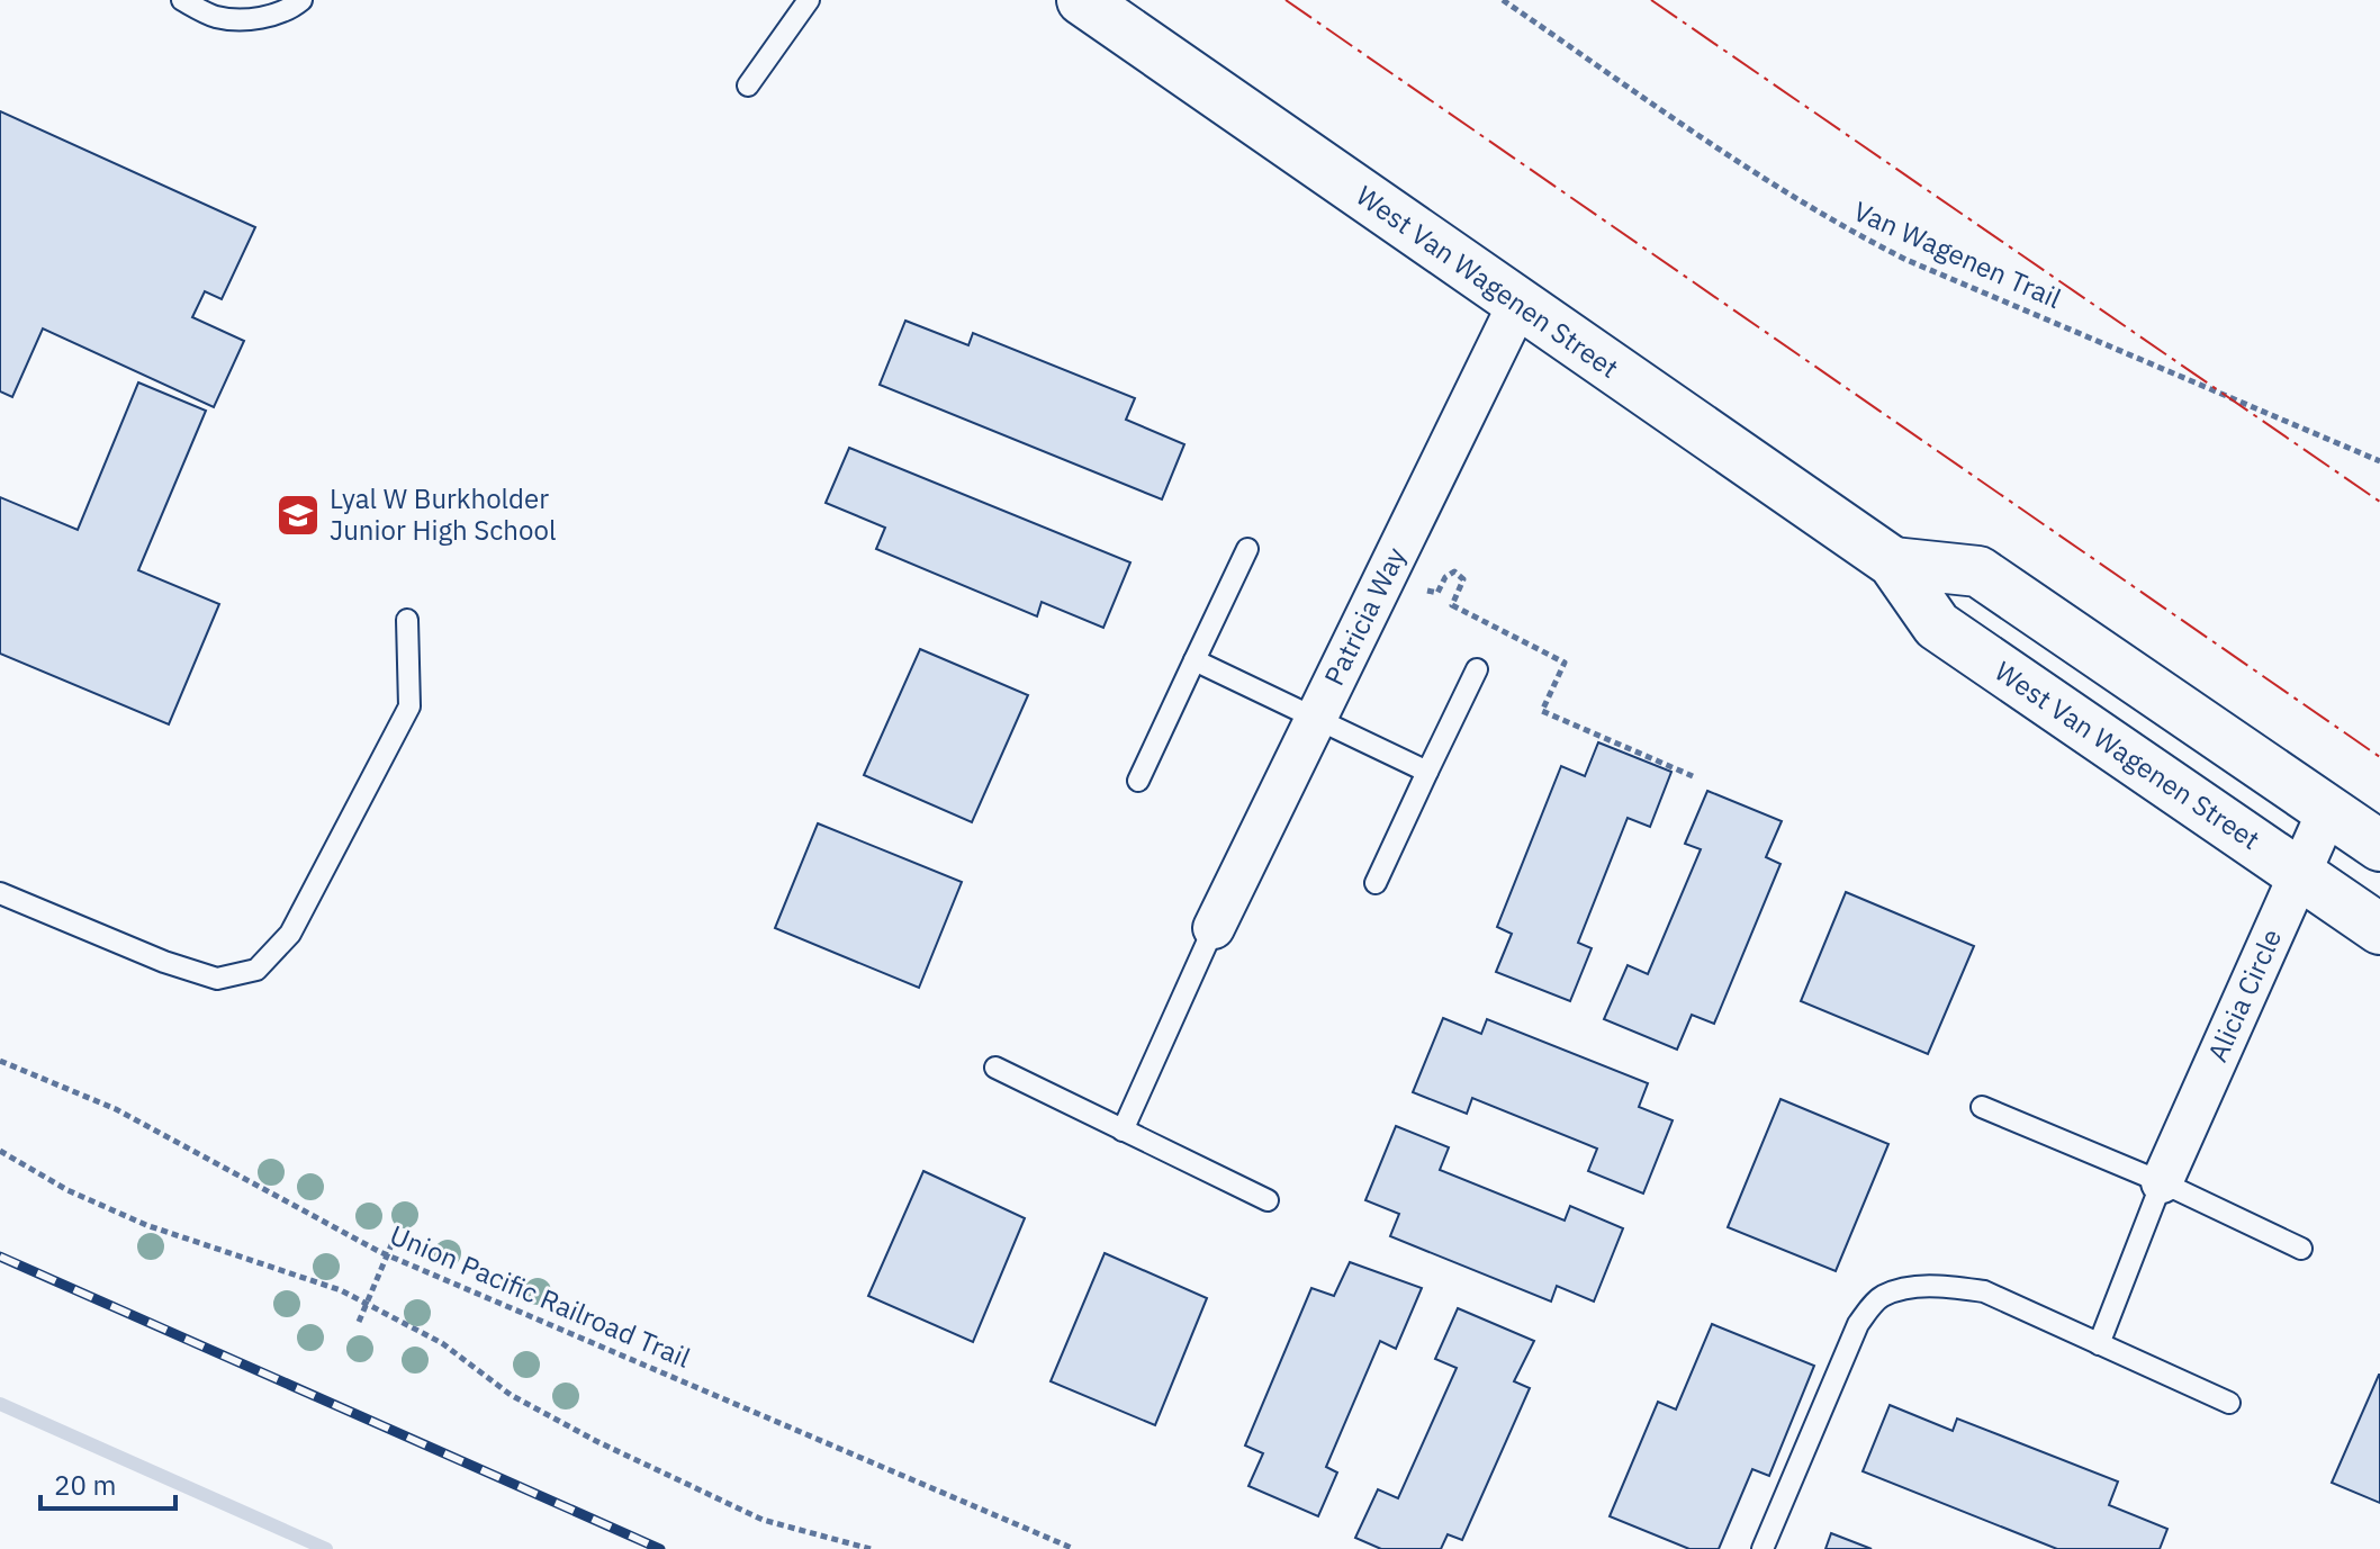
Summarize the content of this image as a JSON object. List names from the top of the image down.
{
  "streets": {
    "main road": ["West Van Wagenen Street"],
    "street": ["Patricia Way", "Alicia Circle"],
    "path": ["Van Wagenen Trail", "Union Pacific Railroad Trail"]
  },
  "crossings": [
    ["West Van Wagenen Street", "Patricia Way"],
    ["West Van Wagenen Street", "Alicia Circle"]
  ],
  "places": {
    "school or university": ["Lyal W Burkholder Junior High School"]
  },
  "scale_bar": "20 m"
}
